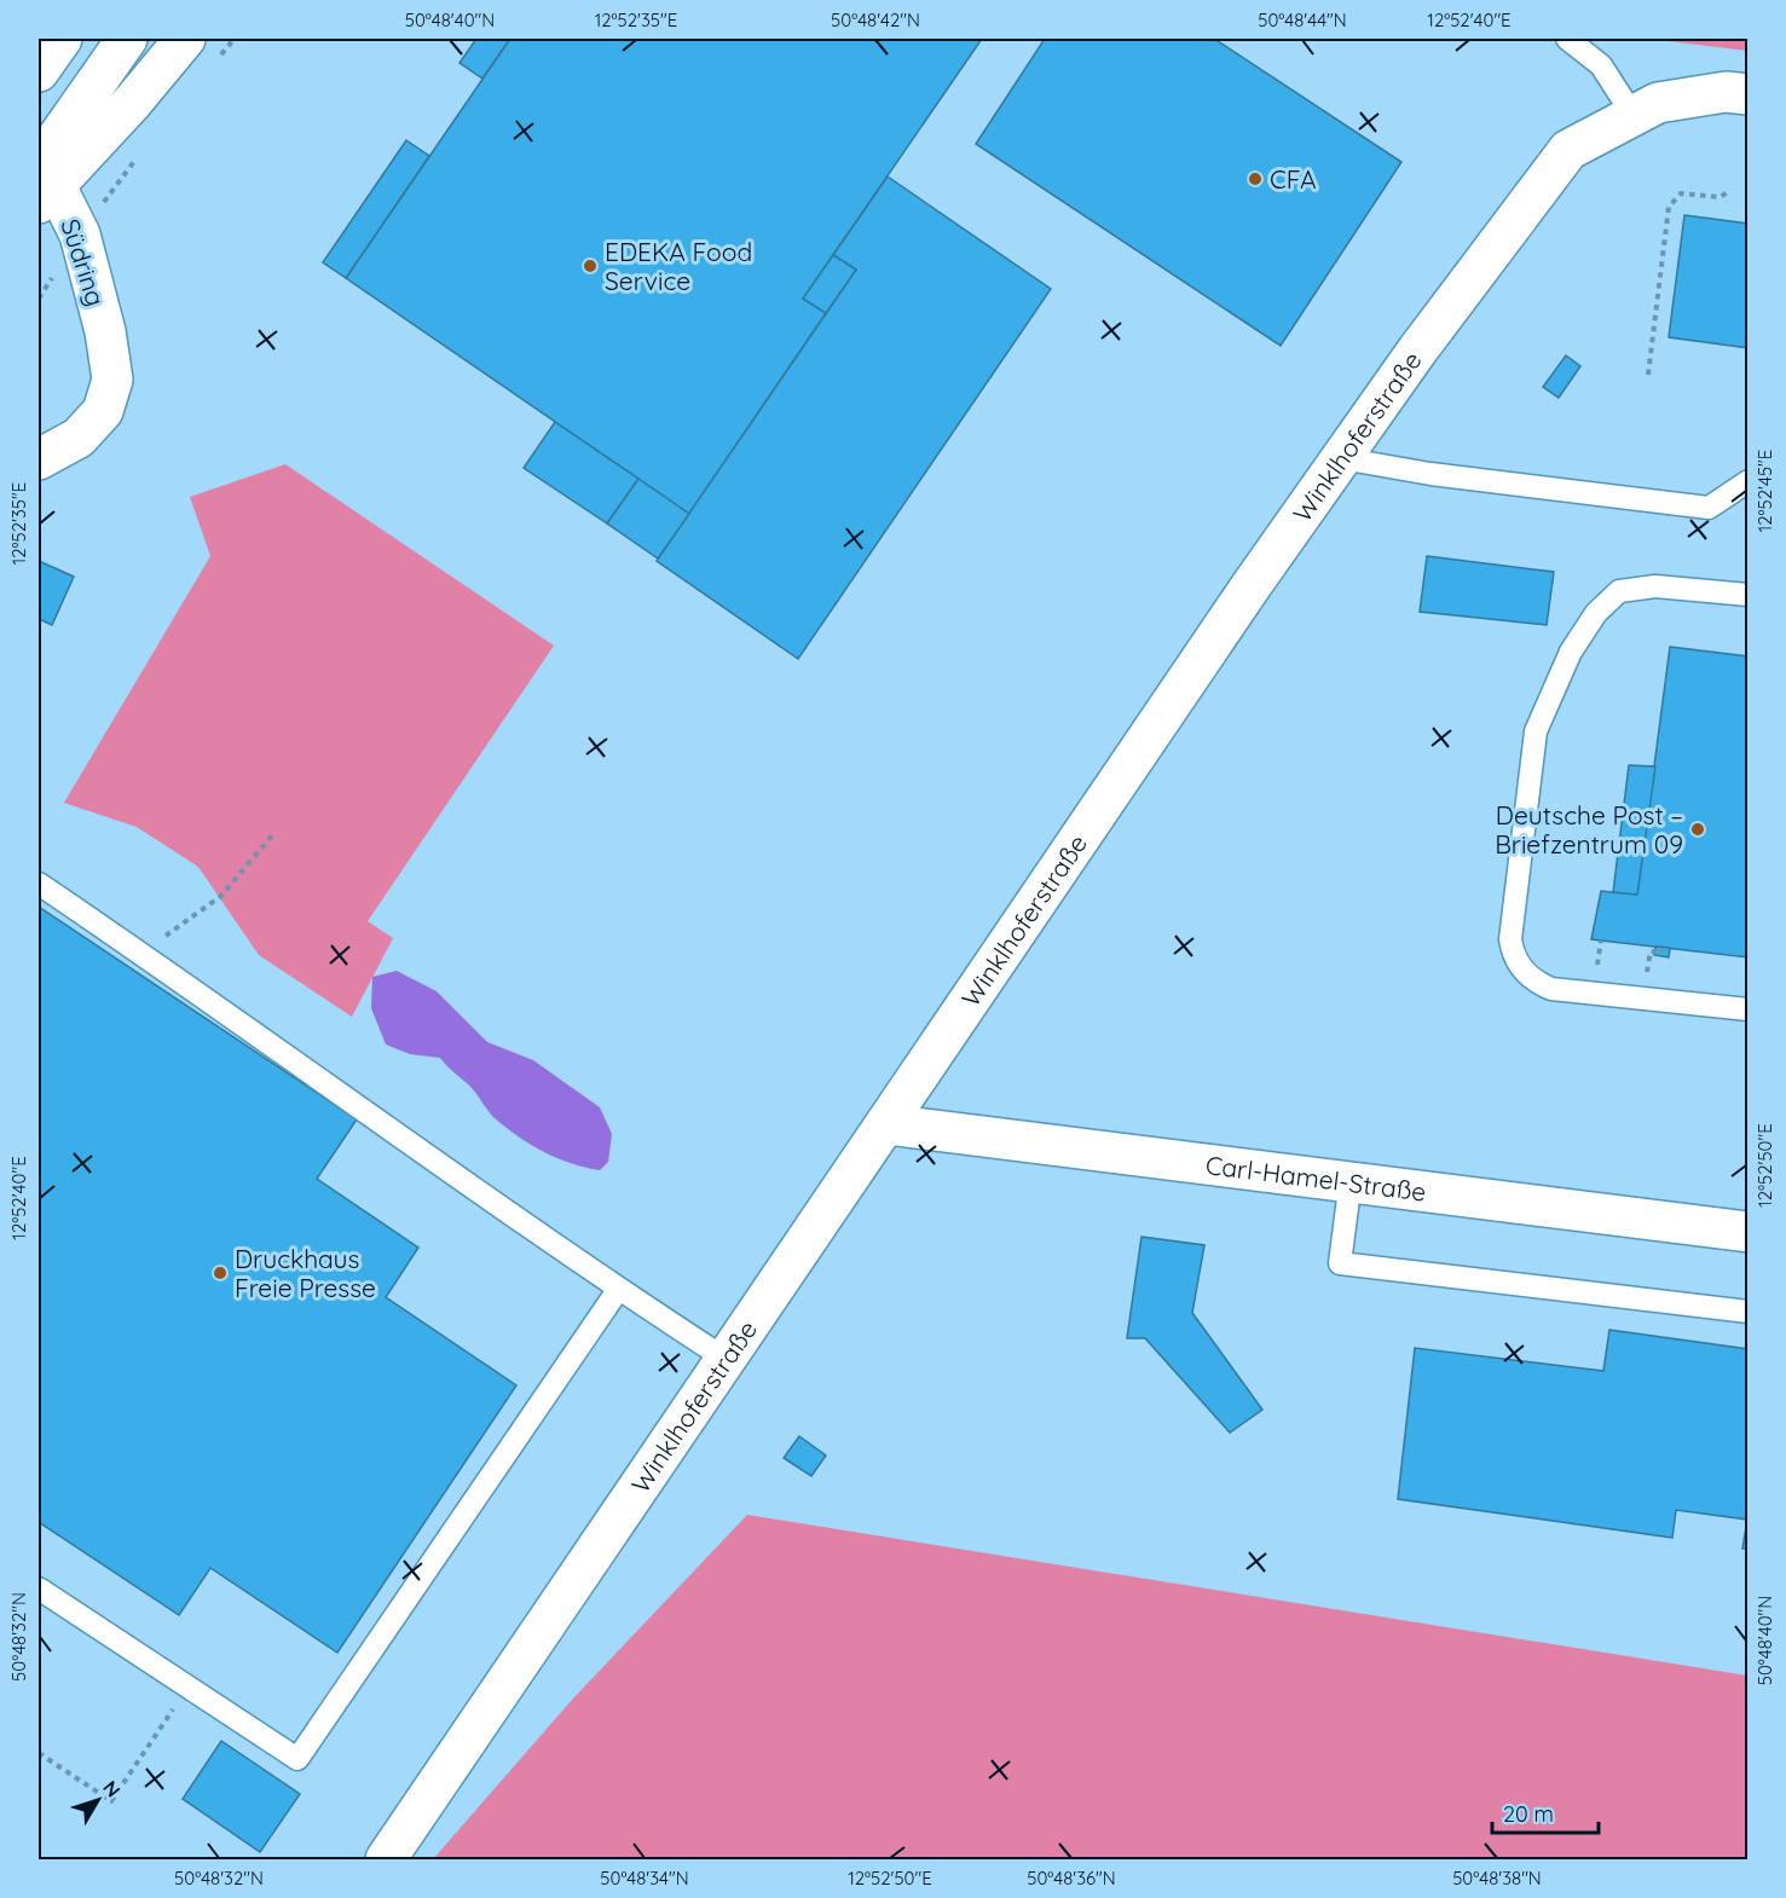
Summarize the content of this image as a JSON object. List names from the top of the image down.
{
  "streets": {
    "main road": ["Südring", "Winklhoferstraße", "Carl-Hamel-Straße"]
  },
  "crossings": [
    ["Winklhoferstraße", "Carl-Hamel-Straße"]
  ],
  "places": [
    "CFA",
    "EDEKA Food Service",
    "Deutsche Post – Briefzentrum 09",
    "Druckhaus Freie Presse"
  ],
  "scale_bar": "20 m",
  "north": "top right",
  "coordinates": [
    "50°48'40\"N",
    "12°52'35\"E",
    "50°48'42\"N",
    "50°48'44\"N",
    "12°52'40\"E",
    "12°52'45\"E",
    "12°52'50\"E",
    "50°48'32\"N",
    "50°48'34\"N",
    "50°48'36\"N",
    "50°48'38\"N"
  ]
}
